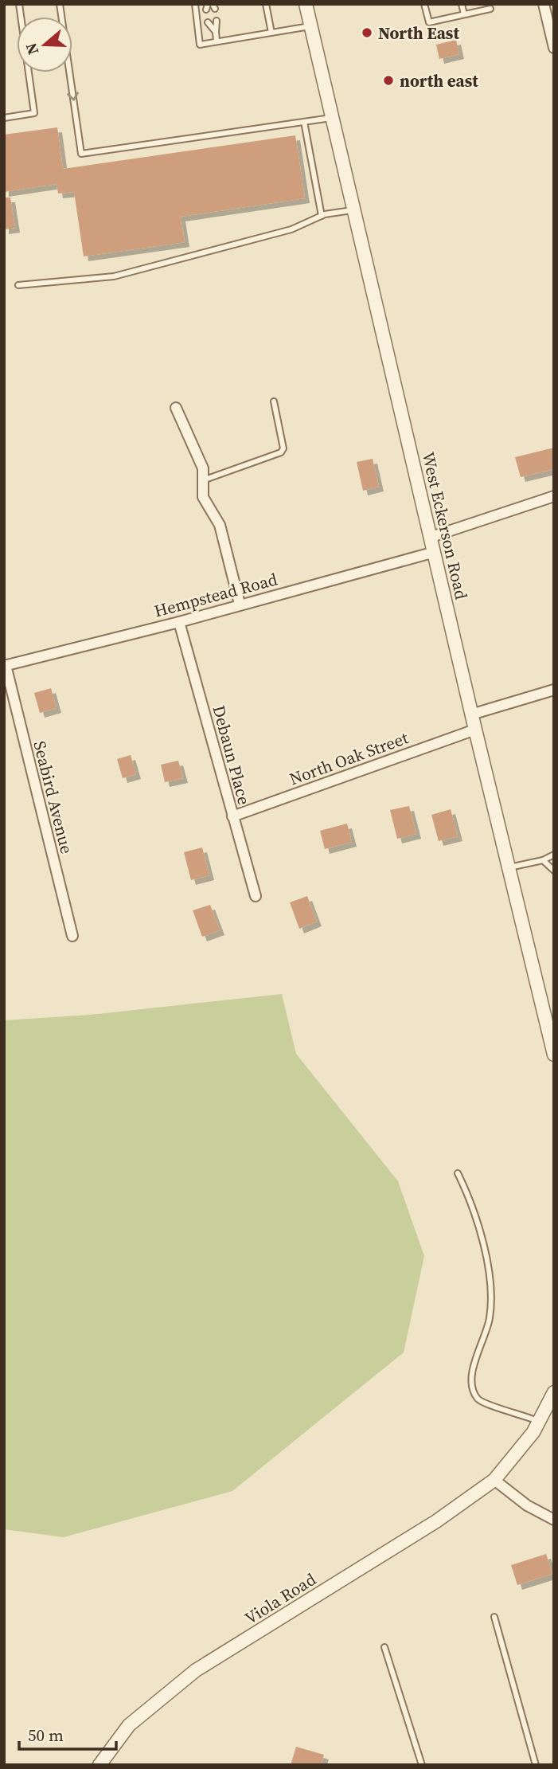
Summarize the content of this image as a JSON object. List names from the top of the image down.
{
  "streets": {
    "street": [
      "West Eckerson Road",
      "Hempstead Road",
      "Debaun Place",
      "North Oak Street",
      "Seabird Avenue",
      "Viola Road"
    ]
  },
  "crossings": [
    ["West Eckerson Road", "Hempstead Road"],
    ["West Eckerson Road", "North Oak Street"],
    ["Hempstead Road", "Debaun Place"],
    ["Hempstead Road", "Seabird Avenue"],
    ["Debaun Place", "North Oak Street"]
  ],
  "places": ["North East", "north east"],
  "scale_bar": "50 m",
  "north": "left"
}
